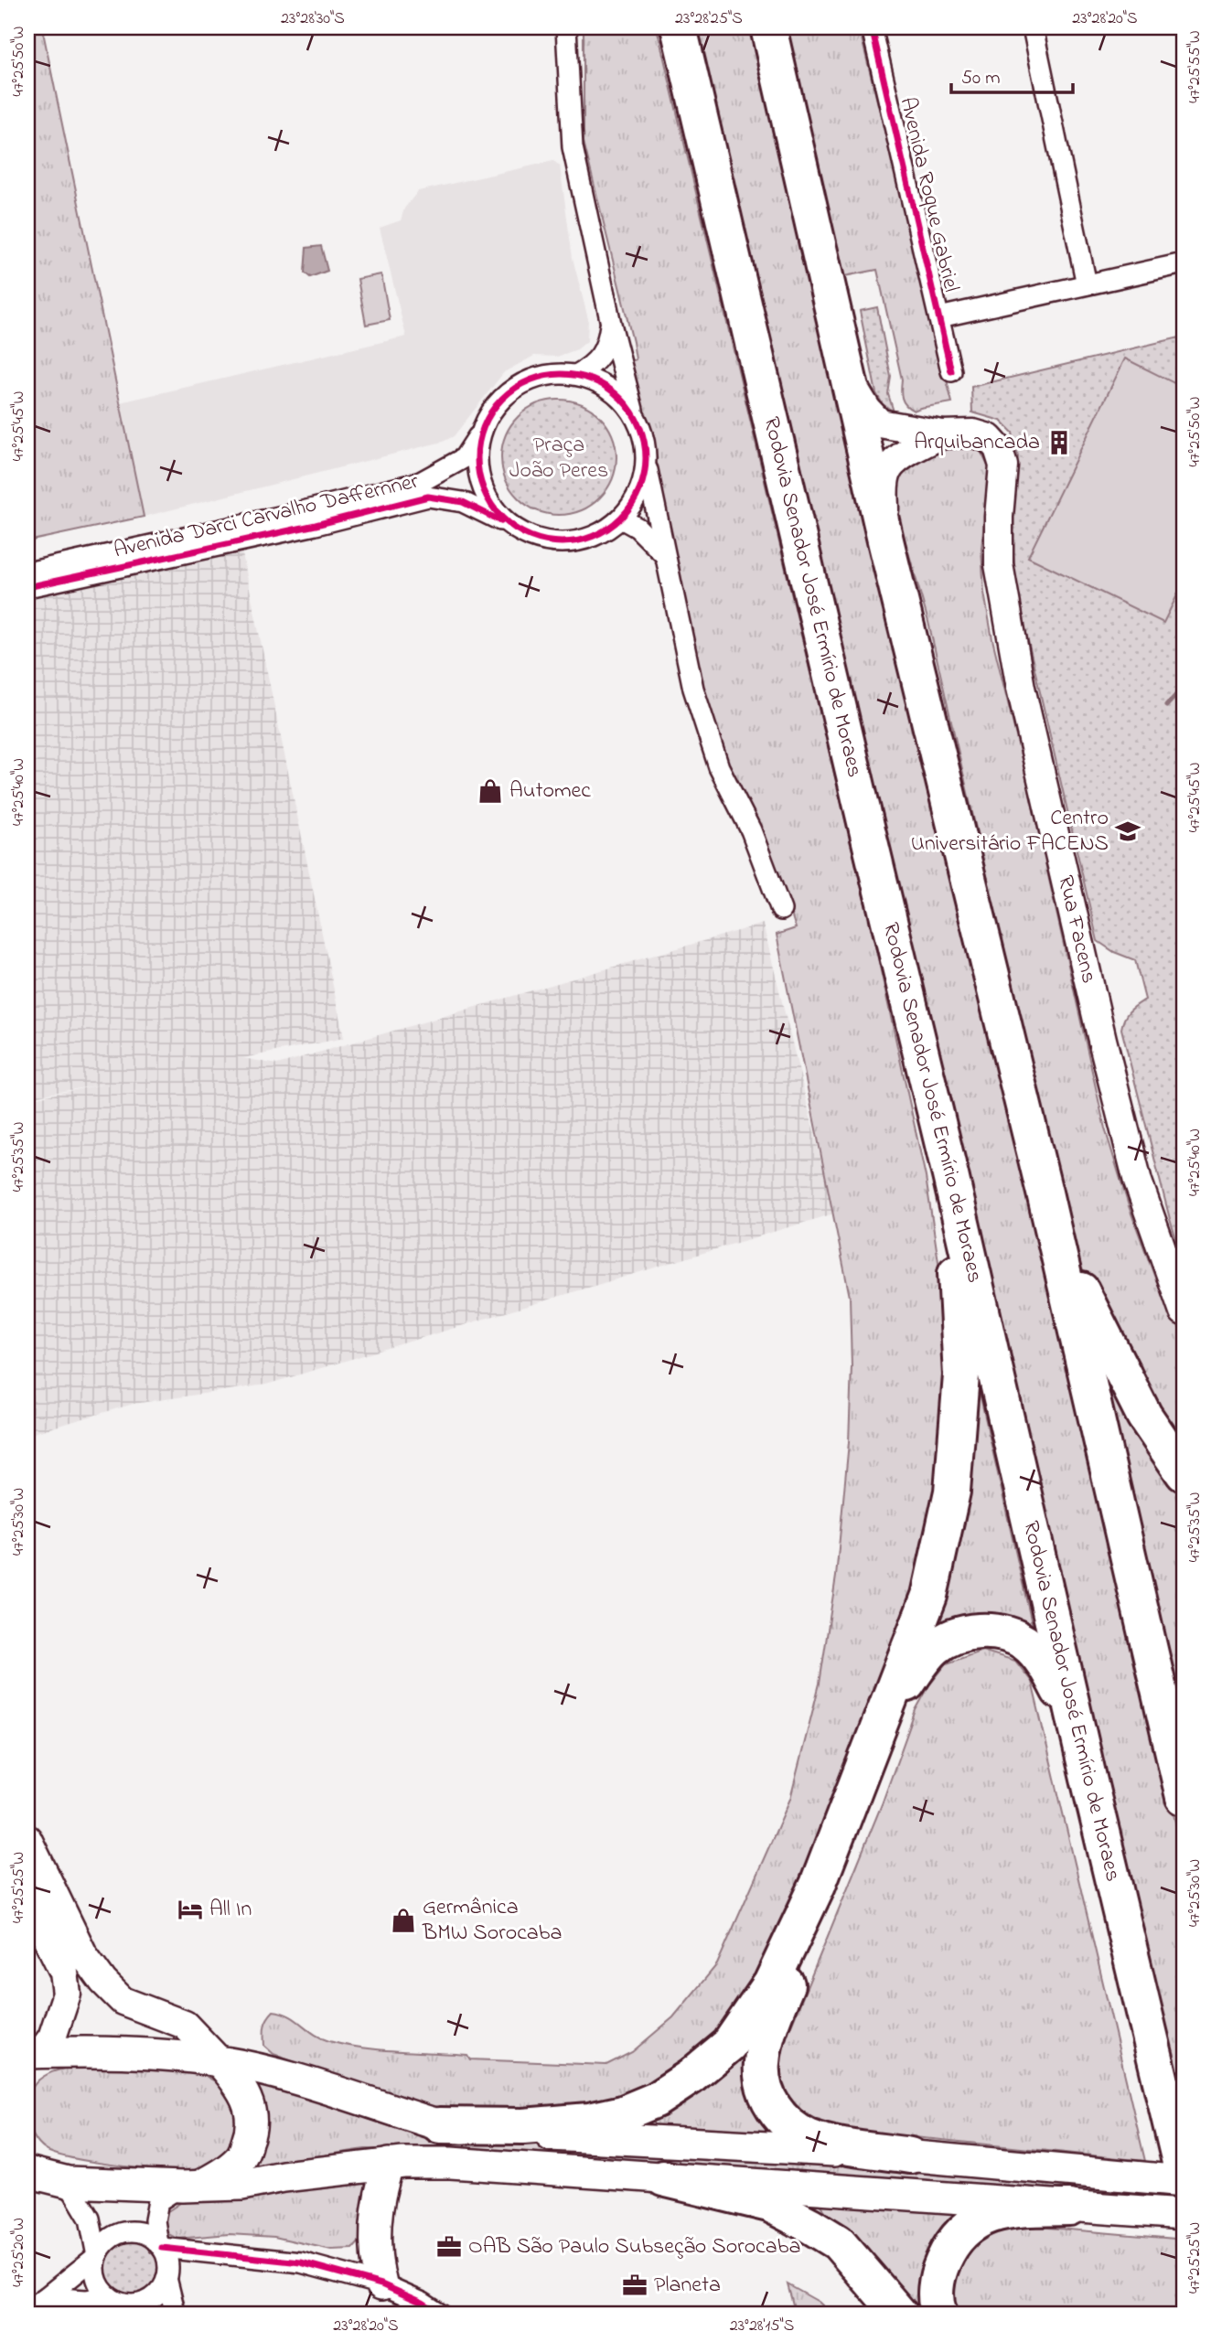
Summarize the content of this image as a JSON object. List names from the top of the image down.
{
  "streets": {
    "highway": ["Rodovia Senador José Ermírio de Moraes"],
    "main road": ["Rua Facens"],
    "street": ["Avenida Roque Gabriel", "Avenida Darci Carvalho Daffernner"]
  },
  "parks": ["Praça João Peres"],
  "places": {
    "building": ["Arquibancada"],
    "shop": ["Automec", "Germânica BMW Sorocaba"],
    "school or university": ["Centro Universitário FACENS"],
    "hotel": ["All In"],
    "office": ["OAB São Paulo Subseção Sorocaba", "Planeta"]
  },
  "scale_bar": "50 m",
  "coordinates": [
    "23°28'30\"S",
    "23°28'25\"S",
    "23°28'20\"S",
    "47°25'50\"W",
    "47°25'55\"W",
    "47°25'45\"W",
    "47°25'40\"W",
    "47°25'35\"W",
    "47°25'30\"W",
    "47°25'25\"W",
    "47°25'20\"W",
    "23°28'15\"S"
  ]
}
